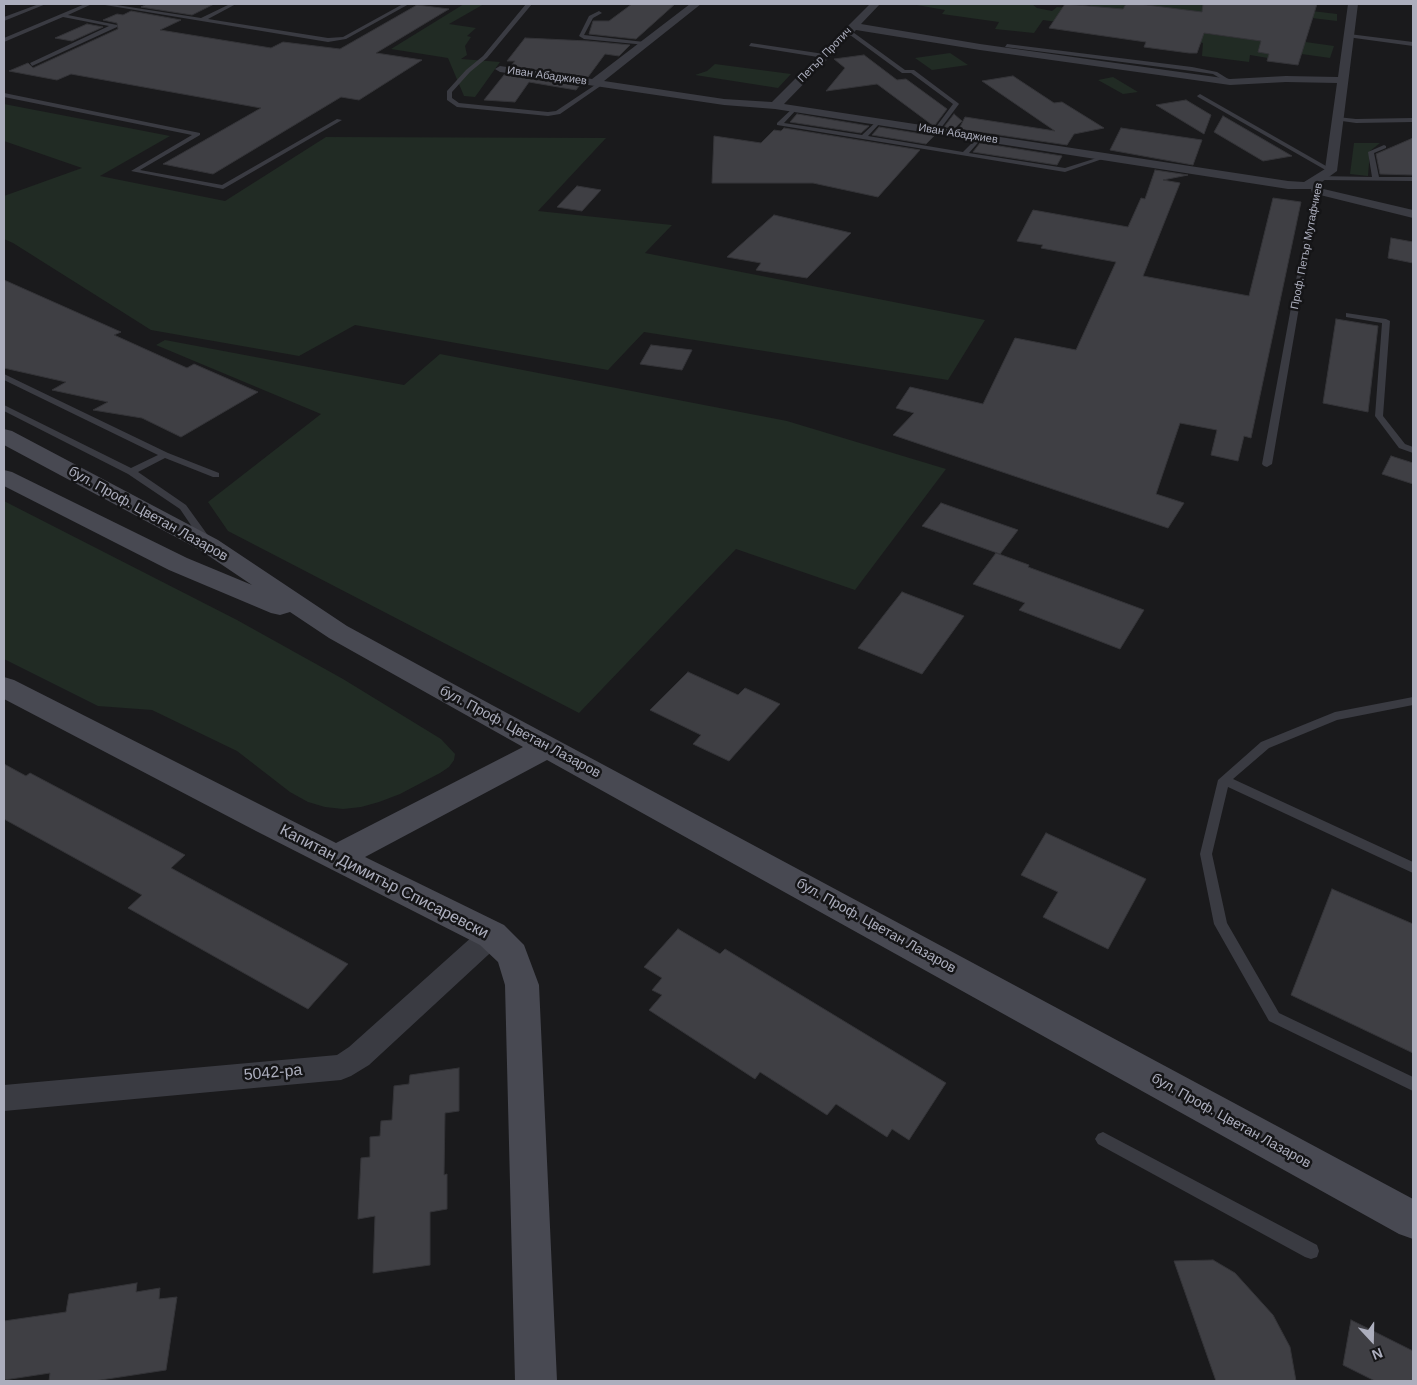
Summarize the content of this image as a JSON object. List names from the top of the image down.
{
  "streets": {
    "main road": ["бул. Проф. Цветан Лазаров", "Капитан Димитър Списаревски"],
    "street": [
      "Петър Протич",
      "Иван Абаджиев",
      "Проф. Петър Мутафчиев",
      "5042-ра"
    ]
  },
  "crossings": [
    ["Петър Протич", "Иван Абаджиев"],
    ["Иван Абаджиев", "Проф. Петър Мутафчиев"],
    ["Капитан Димитър Списаревски", "5042-ра"]
  ],
  "north": "bottom"
}
